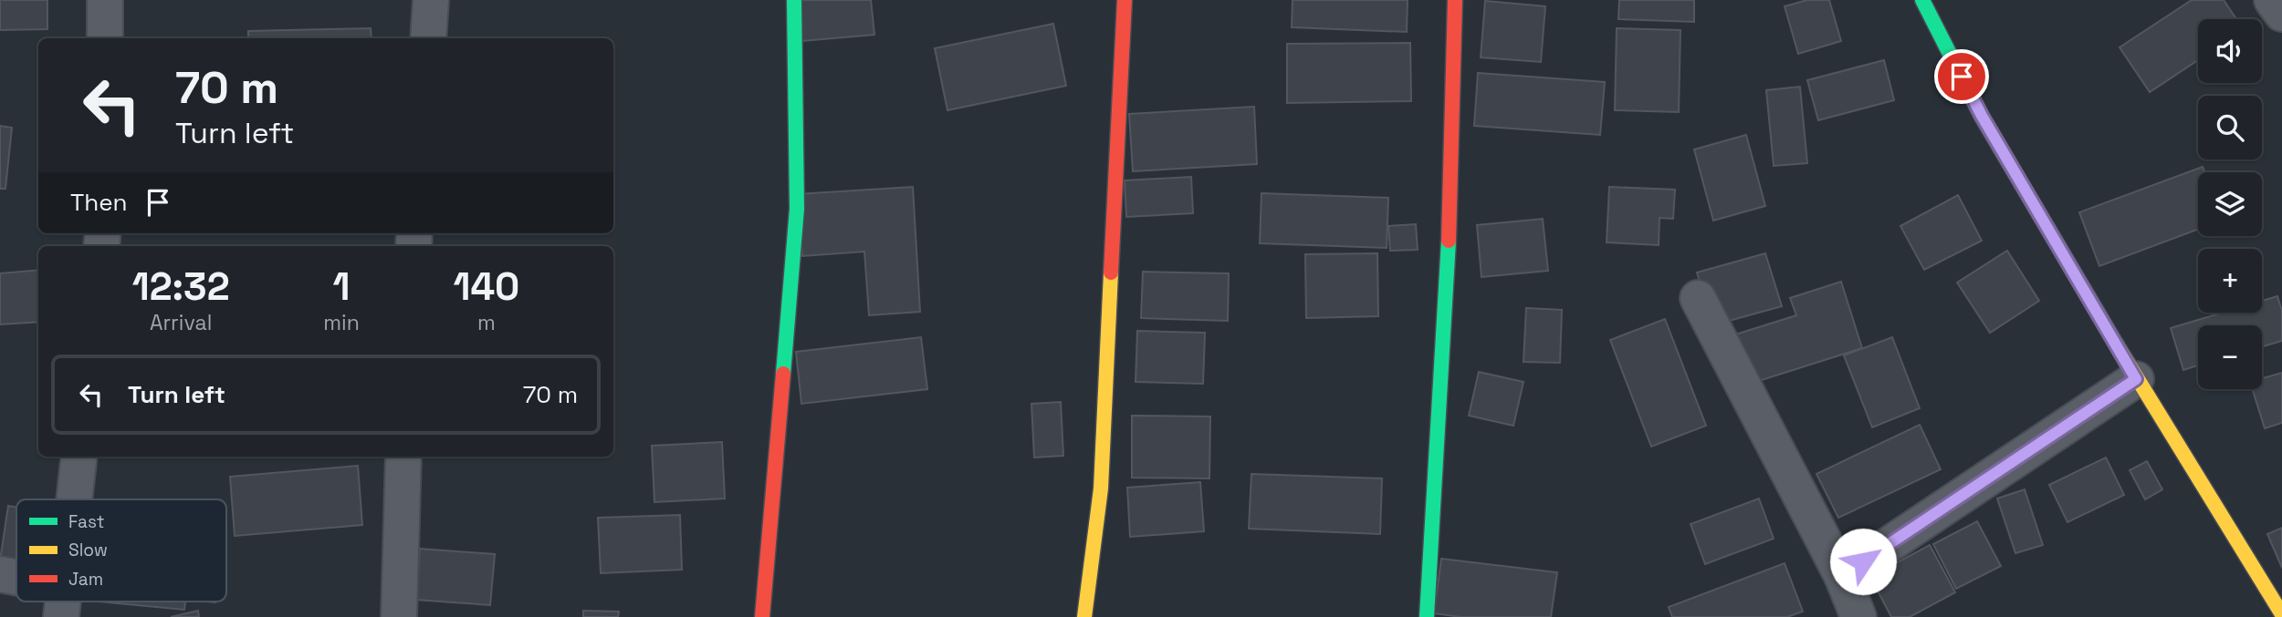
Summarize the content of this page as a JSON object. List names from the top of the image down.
{
  "legend": ["Fast", "Slow", "Jam"],
  "page": {
    "map_buttons": ["+", "−"],
    "turn": ["70 m", "Turn left"],
    "then": "Then",
    "eta": [
      "12:32",
      "Arrival",
      "1",
      "min",
      "140",
      "m"
    ],
    "list": [
      {
        "name": "Turn left",
        "value": "70 m"
      }
    ]
  }
}
